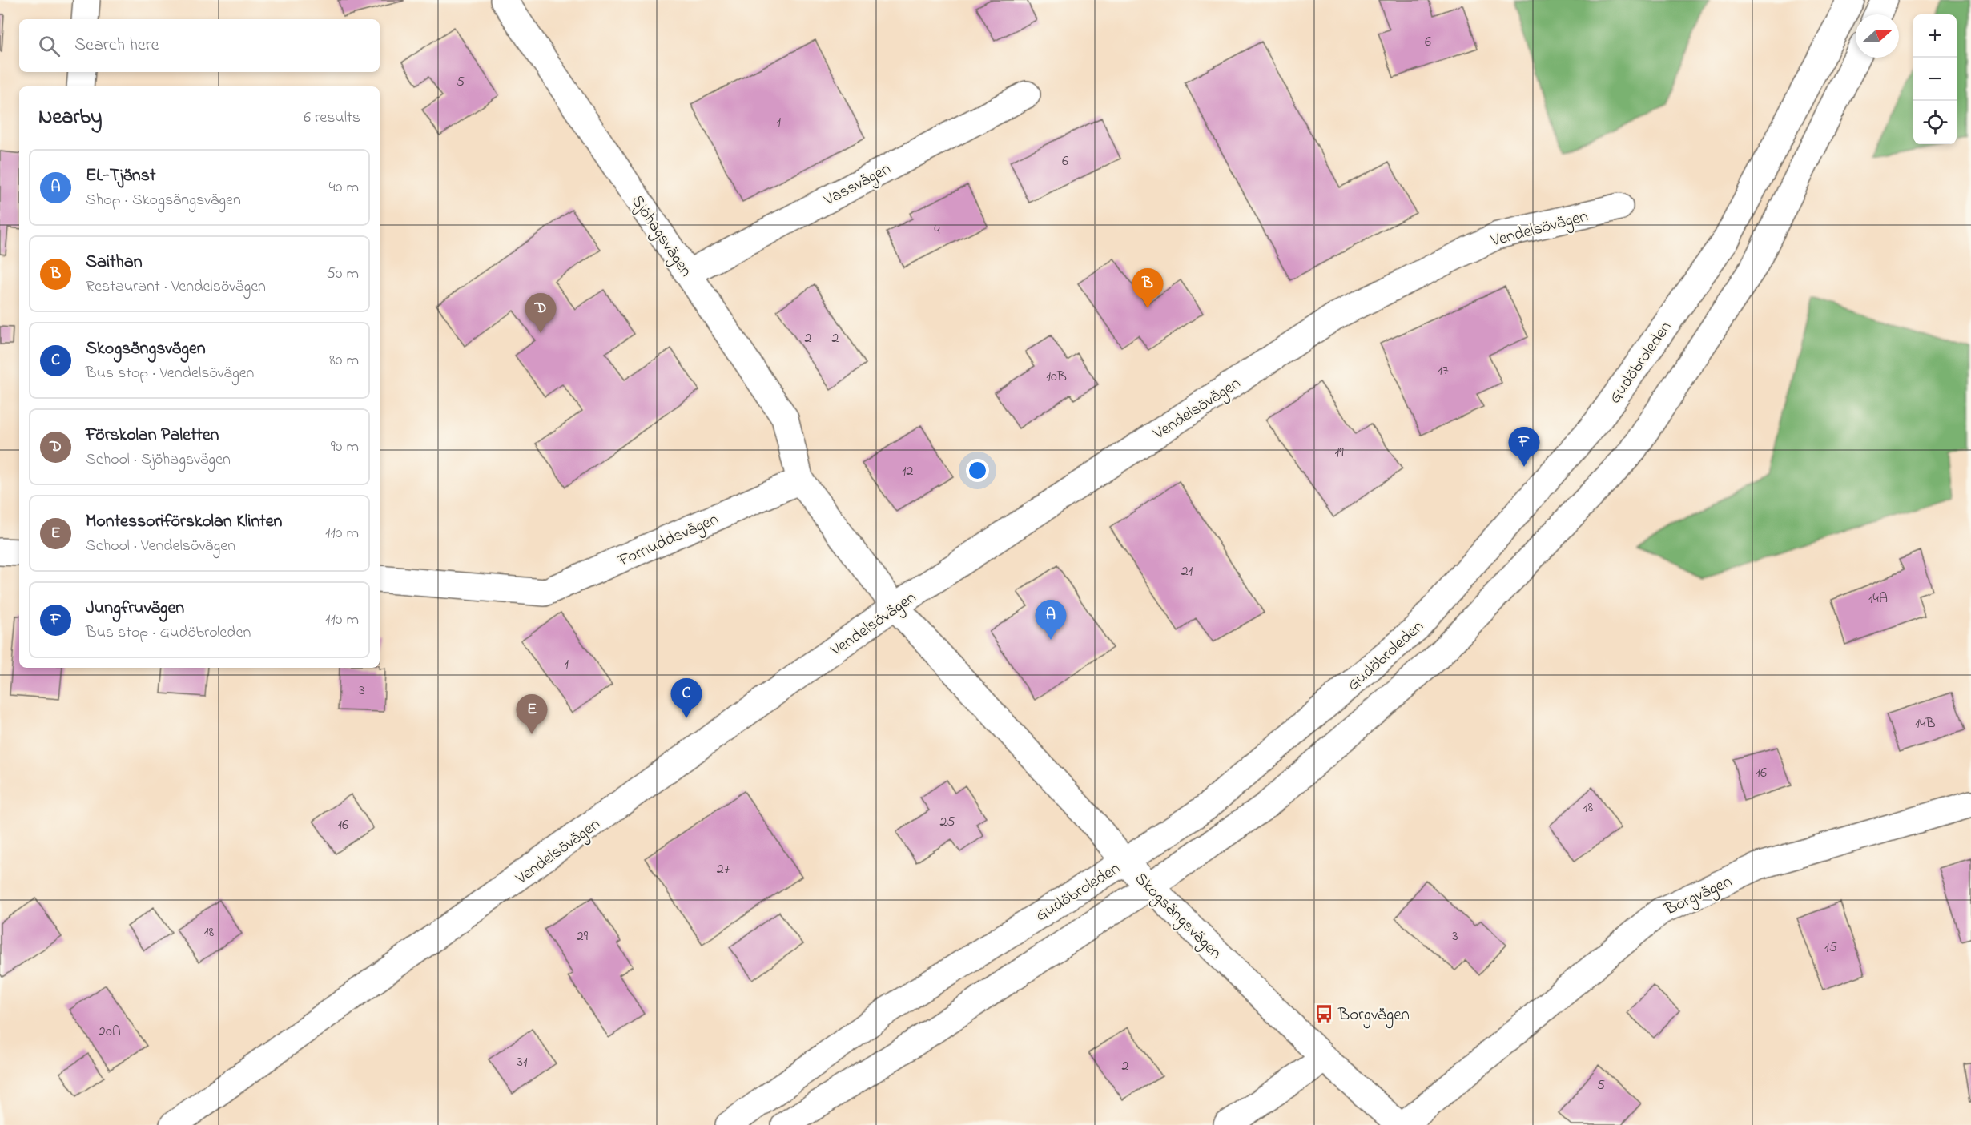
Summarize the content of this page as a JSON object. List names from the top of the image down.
{
  "streets": {
    "street": [
      "Vassvägen",
      "Vendelsövägen",
      "Sjöhagsvägen",
      "Gudöbroleden",
      "Fornuddsvägen",
      "Borgvägen",
      "Skogsängsvägen"
    ]
  },
  "crossings": [
    ["Vassvägen", "Sjöhagsvägen"],
    ["Vendelsövägen", "Skogsängsvägen"],
    ["Sjöhagsvägen", "Fornuddsvägen"],
    ["Gudöbroleden", "Skogsängsvägen"]
  ],
  "places": {
    "bus stop": ["Borgvägen"]
  },
  "house_numbers": [
    "6",
    "5",
    "1",
    "6",
    "4",
    "2",
    "2",
    "17",
    "10B",
    "19",
    "12",
    "21",
    "14A",
    "1",
    "3",
    "14B",
    "16",
    "18",
    "25",
    "16",
    "27",
    "18",
    "29",
    "3",
    "15",
    "20A",
    "31",
    "2",
    "5"
  ],
  "north": "right",
  "page": {
    "map_buttons": ["+", "−"],
    "search": "Search here",
    "heading": ["Nearby", "6 results"],
    "list": [
      {
        "mark": "A",
        "name": "EL-Tjänst",
        "note": "Shop · Skogsängsvägen",
        "value": "40 m"
      },
      {
        "mark": "B",
        "name": "Saithan",
        "note": "Restaurant · Vendelsövägen",
        "value": "50 m"
      },
      {
        "mark": "C",
        "name": "Skogsängsvägen",
        "note": "Bus stop · Vendelsövägen",
        "value": "80 m"
      },
      {
        "mark": "D",
        "name": "Förskolan Paletten",
        "note": "School · Sjöhagsvägen",
        "value": "90 m"
      },
      {
        "mark": "E",
        "name": "Montessoriförskolan Klinten",
        "note": "School · Vendelsövägen",
        "value": "110 m"
      },
      {
        "mark": "F",
        "name": "Jungfruvägen",
        "note": "Bus stop · Gudöbroleden",
        "value": "110 m"
      }
    ],
    "pins": [
      "B",
      "D",
      "F",
      "A",
      "C",
      "E"
    ]
  }
}
